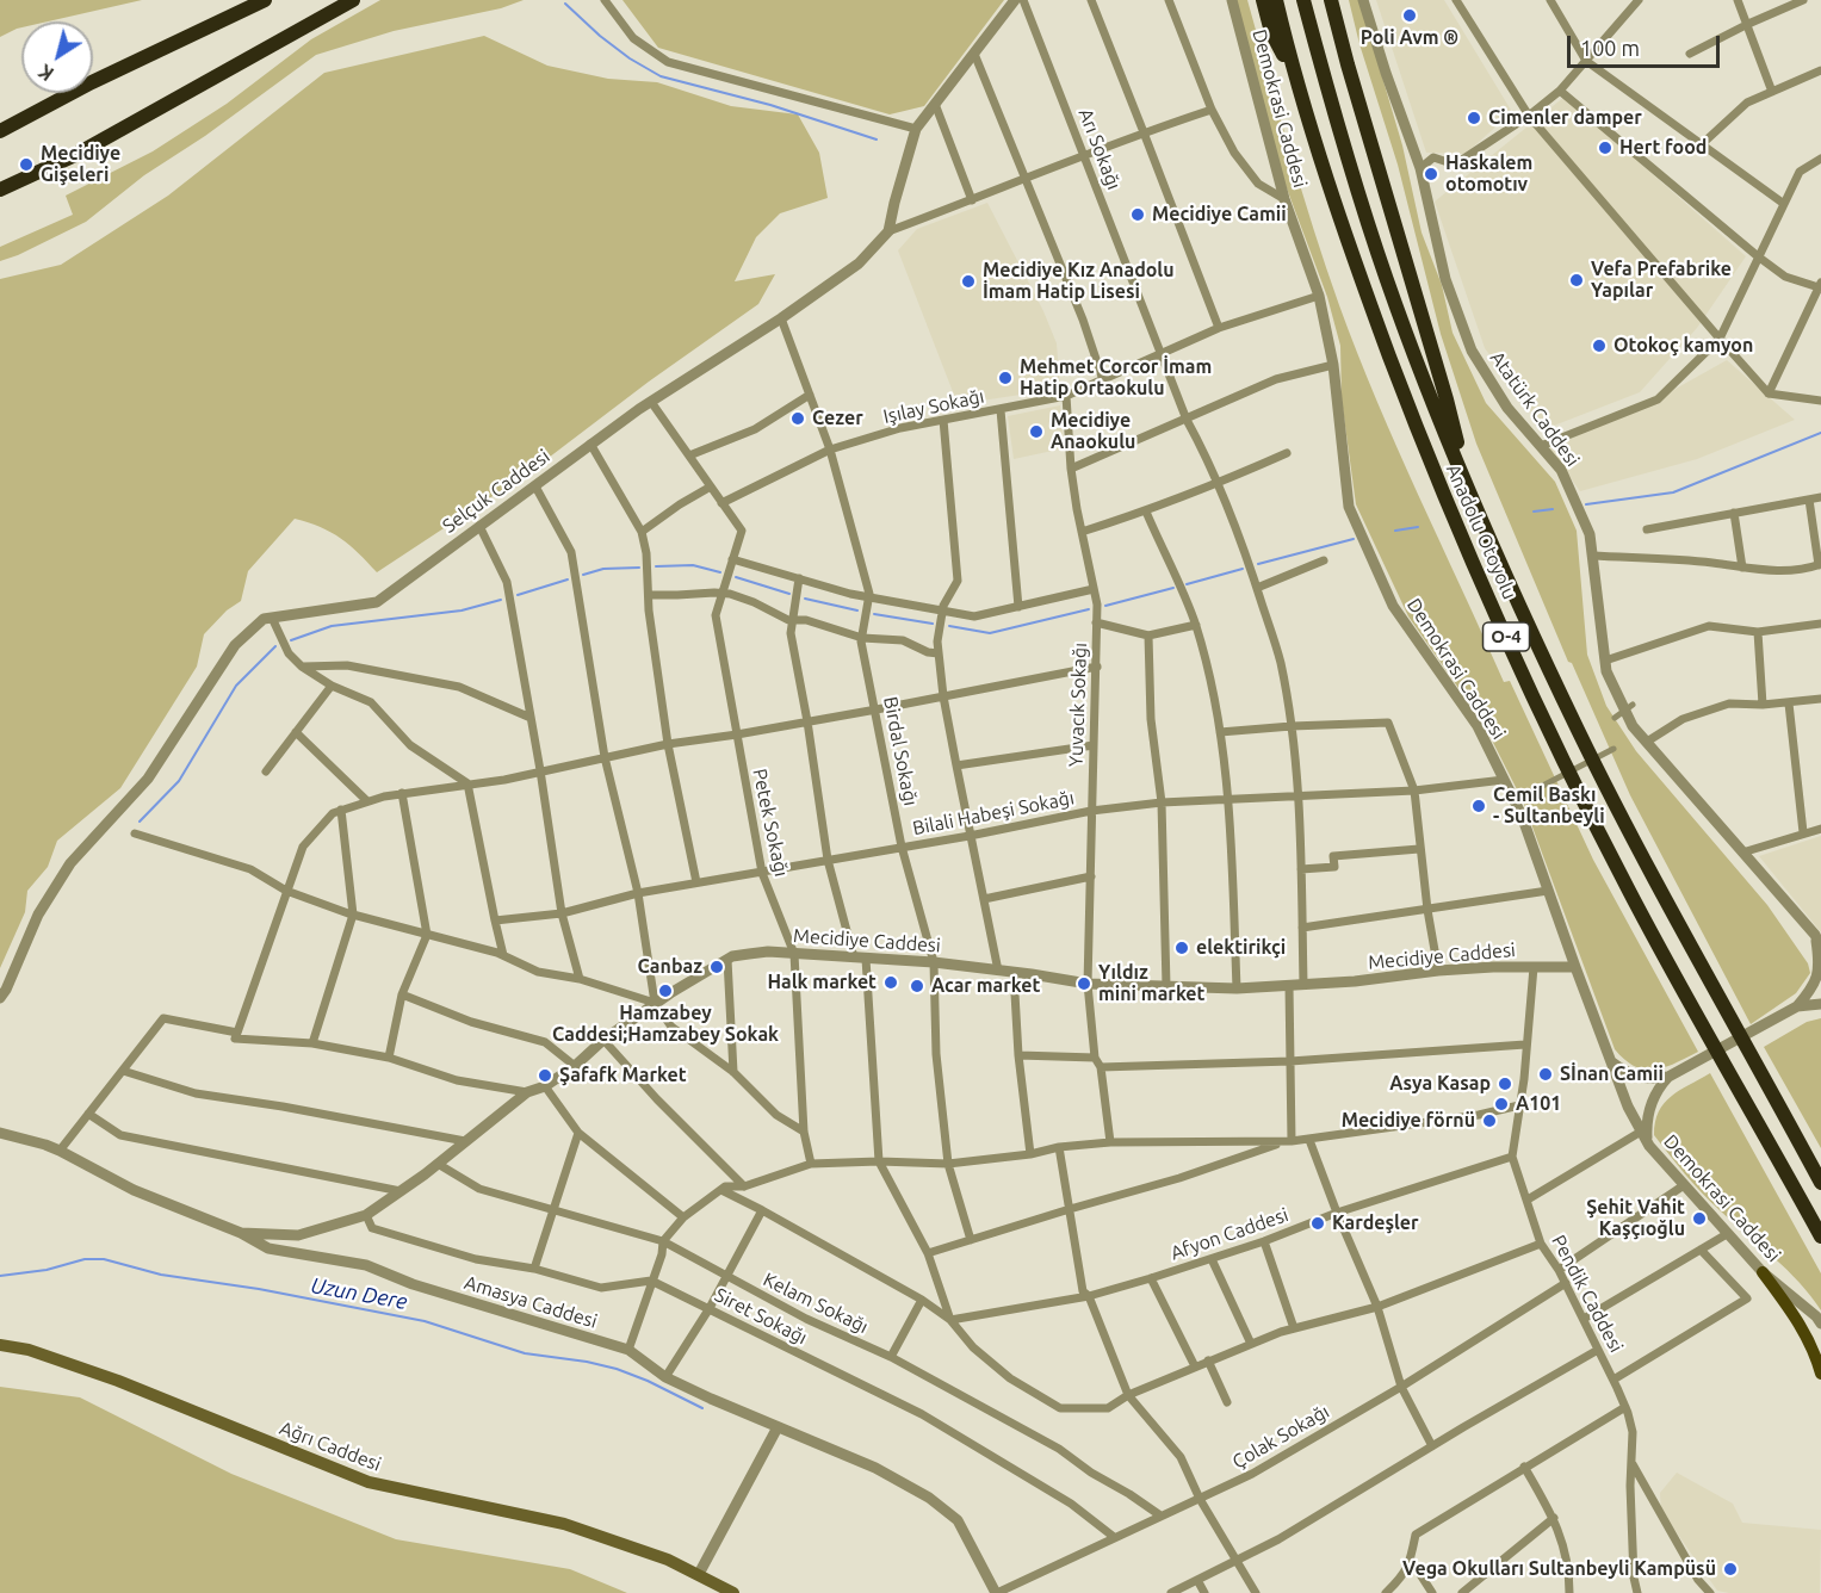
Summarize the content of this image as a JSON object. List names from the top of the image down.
{
  "streets": {
    "highway": ["Anadolu Otoyolu", "O-4"],
    "main road": ["Ağrı Caddesi"],
    "street": [
      "Demokrasi Caddesi",
      "Arı Sokağı",
      "Işılay Sokağı",
      "Atatürk Caddesi",
      "Selçuk Caddesi",
      "Yuvacık Sokağı",
      "Birdal Sokağı",
      "Bilali Habeşi Sokağı",
      "Petek Sokağı",
      "Mecidiye Caddesi",
      "Afyon Caddesi",
      "Pendik Caddesi",
      "Amasya Caddesi",
      "Kelam Sokağı",
      "Siret Sokağı",
      "Çolak Sokağı"
    ]
  },
  "crossings": [
    ["Demokrasi Caddesi", "Işılay Sokağı"],
    ["Demokrasi Caddesi", "Bilali Habeşi Sokağı"],
    ["Demokrasi Caddesi", "Mecidiye Caddesi"],
    ["Arı Sokağı", "Işılay Sokağı"],
    ["Arı Sokağı", "Bilali Habeşi Sokağı"],
    ["Arı Sokağı", "Mecidiye Caddesi"],
    ["Işılay Sokağı", "Yuvacık Sokağı"],
    ["Işılay Sokağı", "Birdal Sokağı"],
    ["Işılay Sokağı", "Petek Sokağı"],
    ["Selçuk Caddesi", "Birdal Sokağı"],
    ["Yuvacık Sokağı", "Bilali Habeşi Sokağı"],
    ["Yuvacık Sokağı", "Mecidiye Caddesi"],
    ["Birdal Sokağı", "Bilali Habeşi Sokağı"],
    ["Birdal Sokağı", "Mecidiye Caddesi"],
    ["Bilali Habeşi Sokağı", "Petek Sokağı"],
    ["Petek Sokağı", "Mecidiye Caddesi"],
    ["Mecidiye Caddesi", "Pendik Caddesi"],
    ["Mecidiye Caddesi", "Amasya Caddesi"],
    ["Mecidiye Caddesi", "Kelam Sokağı"],
    ["Afyon Caddesi", "Pendik Caddesi"],
    ["Pendik Caddesi", "Çolak Sokağı"],
    ["Amasya Caddesi", "Çolak Sokağı"],
    ["Kelam Sokağı", "Çolak Sokağı"],
    ["Siret Sokağı", "Çolak Sokağı"]
  ],
  "water": ["Uzun Dere"],
  "places": [
    "Poli Avm ®",
    "Cimenler damper",
    "Hert food",
    "Mecidiye Gişeleri",
    "Haskalem otomotıv",
    "Mecidiye Camii",
    "Vefa Prefabrike Yapılar",
    "Mecidiye Kız Anadolu İmam Hatip Lisesi",
    "Otokoç kamyon",
    "Mehmet Corcor İmam Hatip Ortaokulu",
    "Cezer",
    "Mecidiye Anaokulu",
    "Cemil Baskı - Sultanbeyli",
    "elektirikçi",
    "Canbaz",
    "Halk market",
    "Yıldız mini market",
    "Acar market",
    "Hamzabey Caddesi;Hamzabey Sokak",
    "Sİnan Camii",
    "Şafafk Market",
    "Asya Kasap",
    "A101",
    "Mecidiye förnü",
    "Şehit Vahit Kaşçıoğlu",
    "Kardeşler",
    "Vega Okulları Sultanbeyli Kampüsü"
  ],
  "scale_bar": "100 m",
  "north": "bottom left"
}
